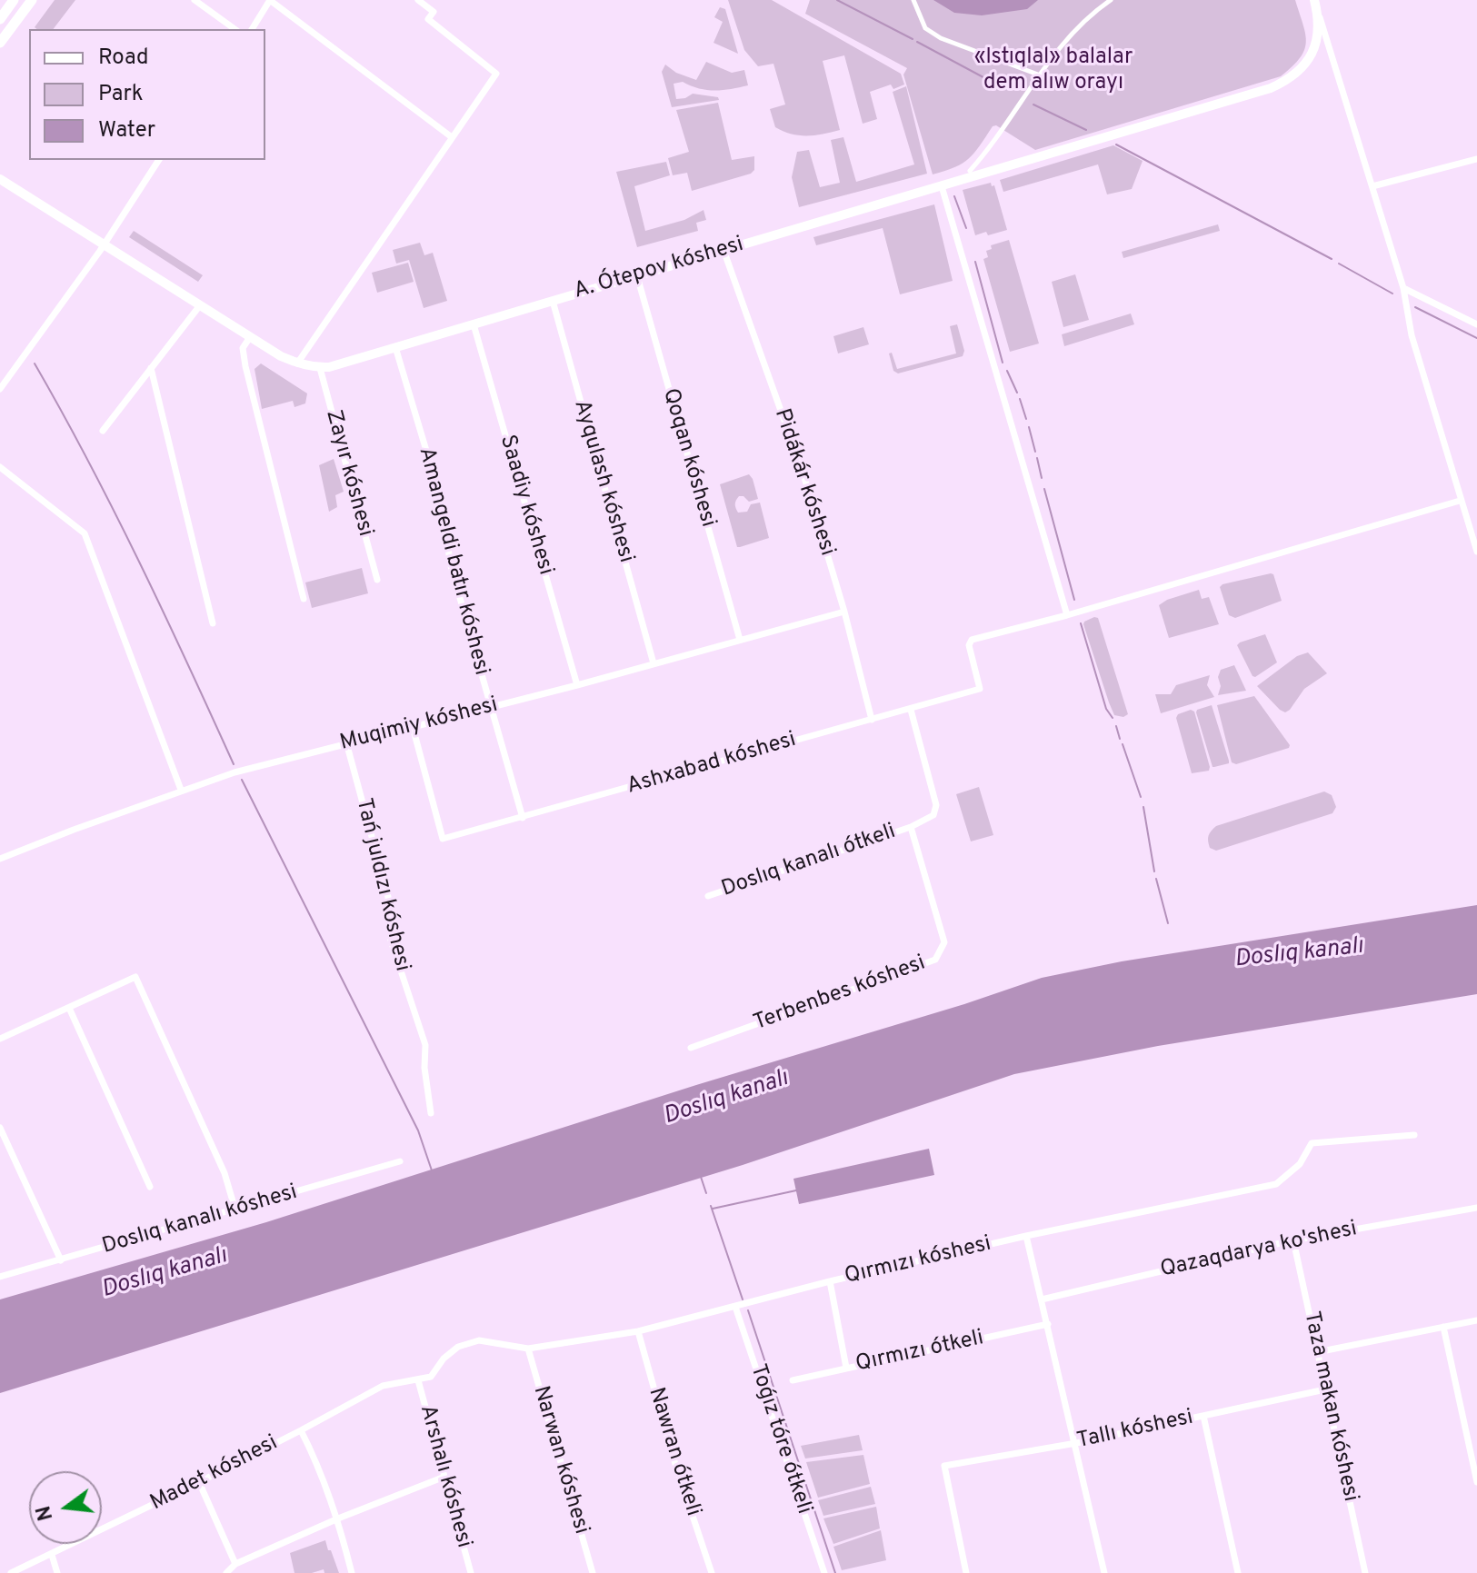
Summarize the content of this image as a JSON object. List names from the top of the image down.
{
  "streets": {
    "main road": ["A. Ótepov kóshesi"],
    "street": [
      "Qoqan kóshesi",
      "Zayır kóshesi",
      "Ayqulash kóshesi",
      "Pidákár kóshesi",
      "Saadiy kóshesi",
      "Amangeldi batır kóshesi",
      "Muqimiy kóshesi",
      "Ashxabad kóshesi",
      "Doslıq kanalı ótkeli",
      "Tań juldızı kóshesi",
      "Terbenbes kóshesi",
      "Doslıq kanalı kóshesi",
      "Qazaqdarya ko'shesi",
      "Qırmızı kóshesi",
      "Qırmızı ótkeli",
      "Taza makan kóshesi",
      "Tallı kóshesi",
      "Toǵız tóre ótkeli",
      "Nawran ótkeli",
      "Narwan kóshesi",
      "Madet kóshesi",
      "Arshalı kóshesi"
    ]
  },
  "crossings": [
    ["A. Ótepov kóshesi", "Qoqan kóshesi"],
    ["A. Ótepov kóshesi", "Zayır kóshesi"],
    ["A. Ótepov kóshesi", "Ayqulash kóshesi"],
    ["A. Ótepov kóshesi", "Pidákár kóshesi"],
    ["A. Ótepov kóshesi", "Saadiy kóshesi"],
    ["A. Ótepov kóshesi", "Amangeldi batır kóshesi"],
    ["Qoqan kóshesi", "Muqimiy kóshesi"],
    ["Ayqulash kóshesi", "Muqimiy kóshesi"],
    ["Pidákár kóshesi", "Muqimiy kóshesi"],
    ["Pidákár kóshesi", "Ashxabad kóshesi"],
    ["Saadiy kóshesi", "Muqimiy kóshesi"],
    ["Amangeldi batır kóshesi", "Muqimiy kóshesi"],
    ["Amangeldi batır kóshesi", "Ashxabad kóshesi"],
    ["Muqimiy kóshesi", "Ashxabad kóshesi"],
    ["Muqimiy kóshesi", "Tań juldızı kóshesi"],
    ["Doslıq kanalı ótkeli", "Terbenbes kóshesi"],
    ["Qazaqdarya ko'shesi", "Taza makan kóshesi"],
    ["Qırmızı kóshesi", "Toǵız tóre ótkeli"],
    ["Qırmızı kóshesi", "Nawran ótkeli"],
    ["Qırmızı kóshesi", "Narwan kóshesi"],
    ["Qırmızı kóshesi", "Madet kóshesi"],
    ["Qırmızı kóshesi", "Arshalı kóshesi"],
    ["Taza makan kóshesi", "Tallı kóshesi"],
    ["Madet kóshesi", "Arshalı kóshesi"]
  ],
  "water": ["Doslıq kanalı"],
  "parks": ["«Istıqlal» balalar dem alıw orayı"],
  "legend": ["Road", "Park", "Water"],
  "north": "left"
}
